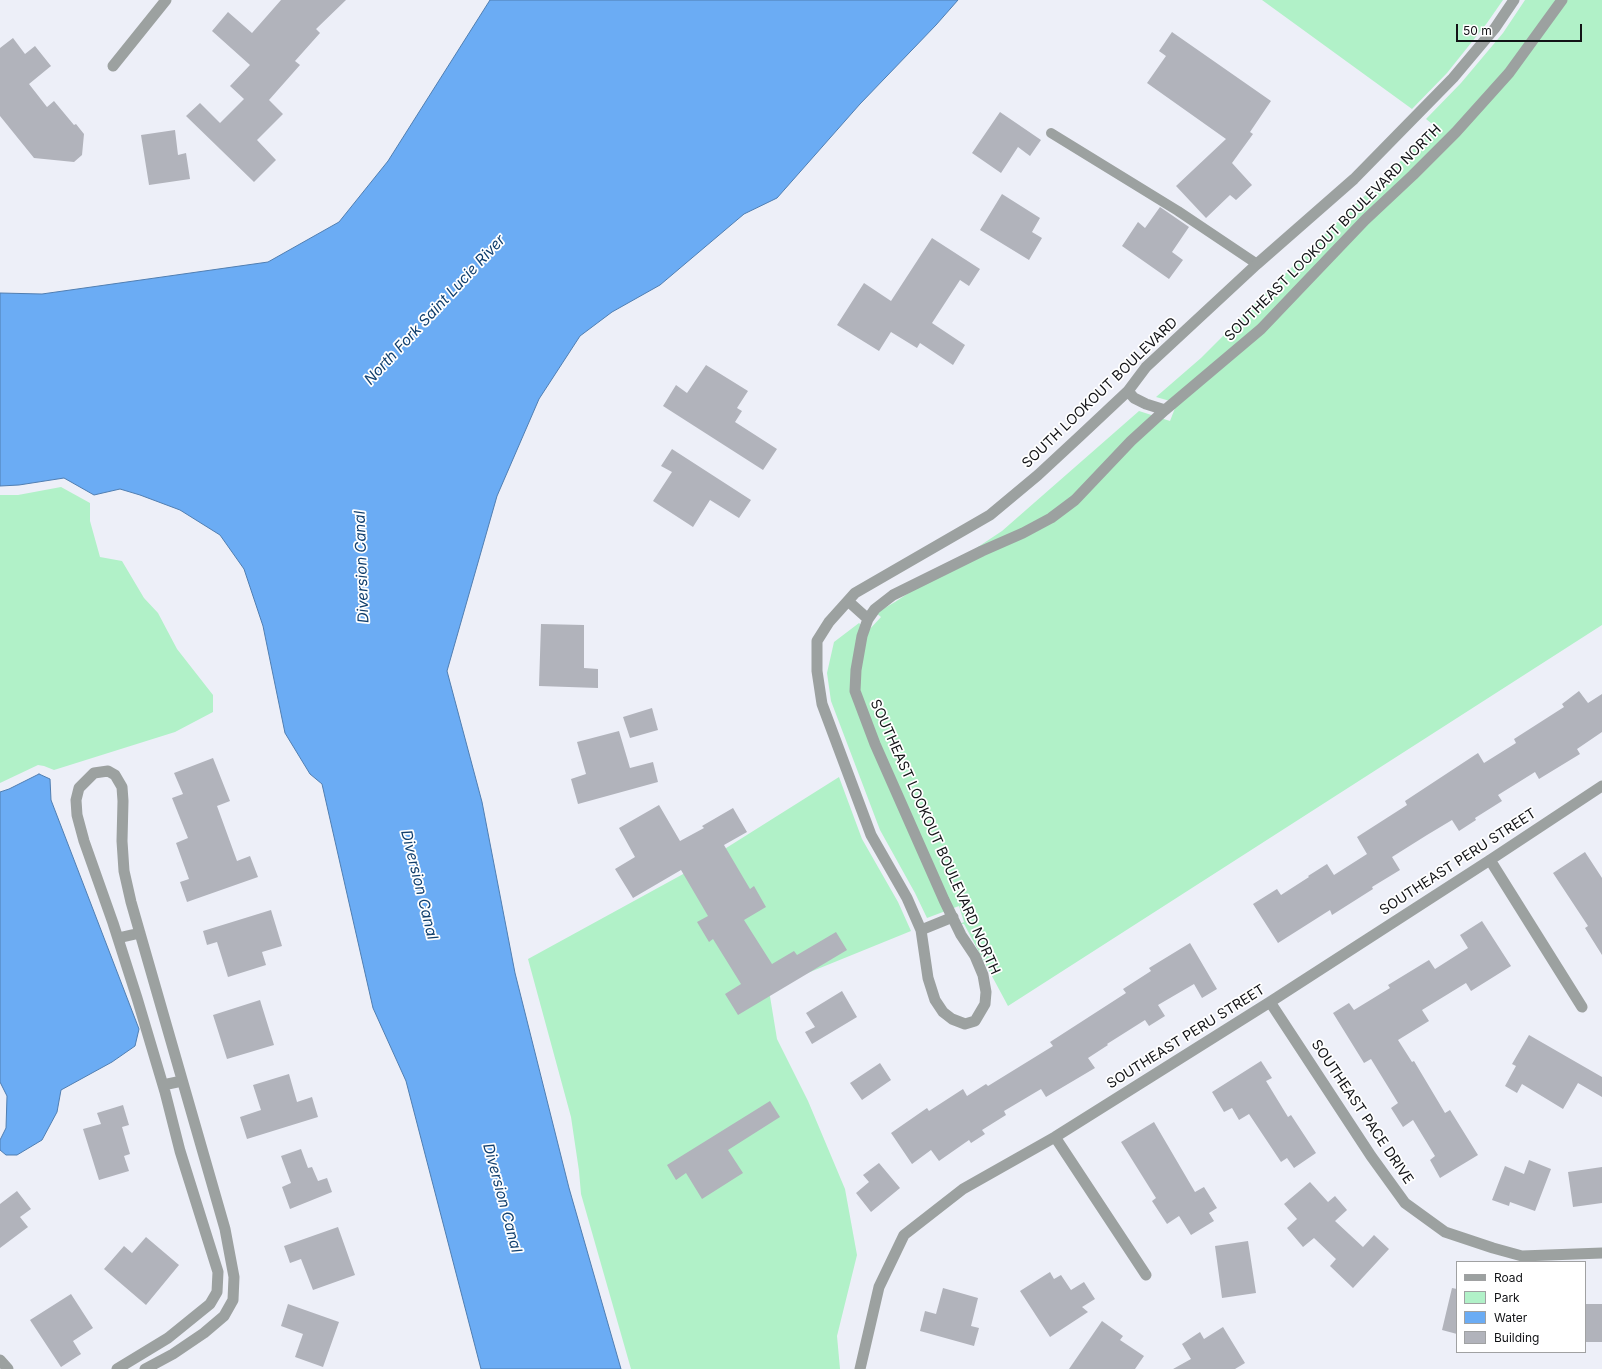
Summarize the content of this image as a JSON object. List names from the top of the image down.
{
  "streets": {
    "street": [
      "SOUTHEAST LOOKOUT BOULEVARD NORTH",
      "SOUTH LOOKOUT BOULEVARD",
      "SOUTHEAST PERU STREET",
      "SOUTHEAST PACE DRIVE"
    ]
  },
  "crossings": [
    ["SOUTHEAST LOOKOUT BOULEVARD NORTH", "SOUTH LOOKOUT BOULEVARD"],
    ["SOUTHEAST PERU STREET", "SOUTHEAST PACE DRIVE"]
  ],
  "water": ["North Fork Saint Lucie River", "Diversion Canal"],
  "legend": [
    "Road",
    "Park",
    "Water",
    "Building"
  ],
  "scale_bar": "50 m"
}
